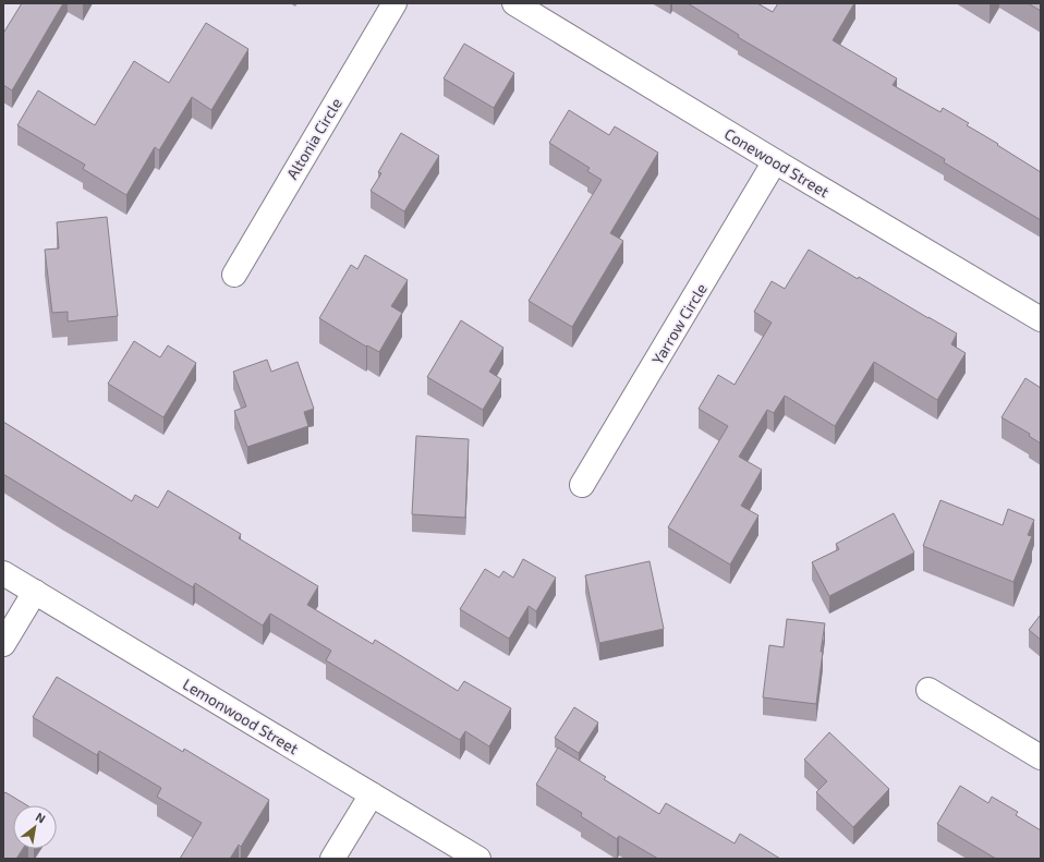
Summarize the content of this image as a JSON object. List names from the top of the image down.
{
  "streets": {
    "street": [
      "Altonia Circle",
      "Conewood Street",
      "Yarrow Circle",
      "Lemonwood Street"
    ]
  },
  "crossings": [
    ["Conewood Street", "Yarrow Circle"]
  ],
  "north": "top right"
}
